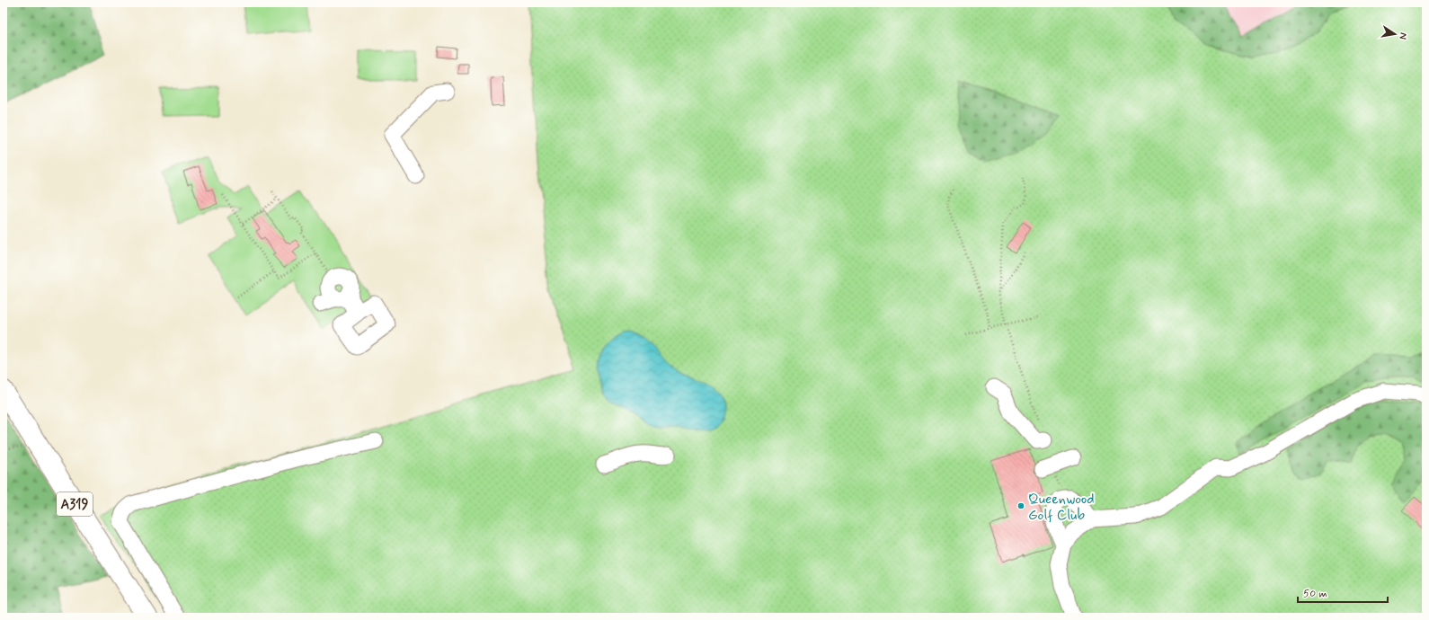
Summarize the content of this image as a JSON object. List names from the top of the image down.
{
  "streets": {
    "main road": ["A319"]
  },
  "places": ["Queenwood Golf Club"],
  "scale_bar": "50 m",
  "north": "right"
}
